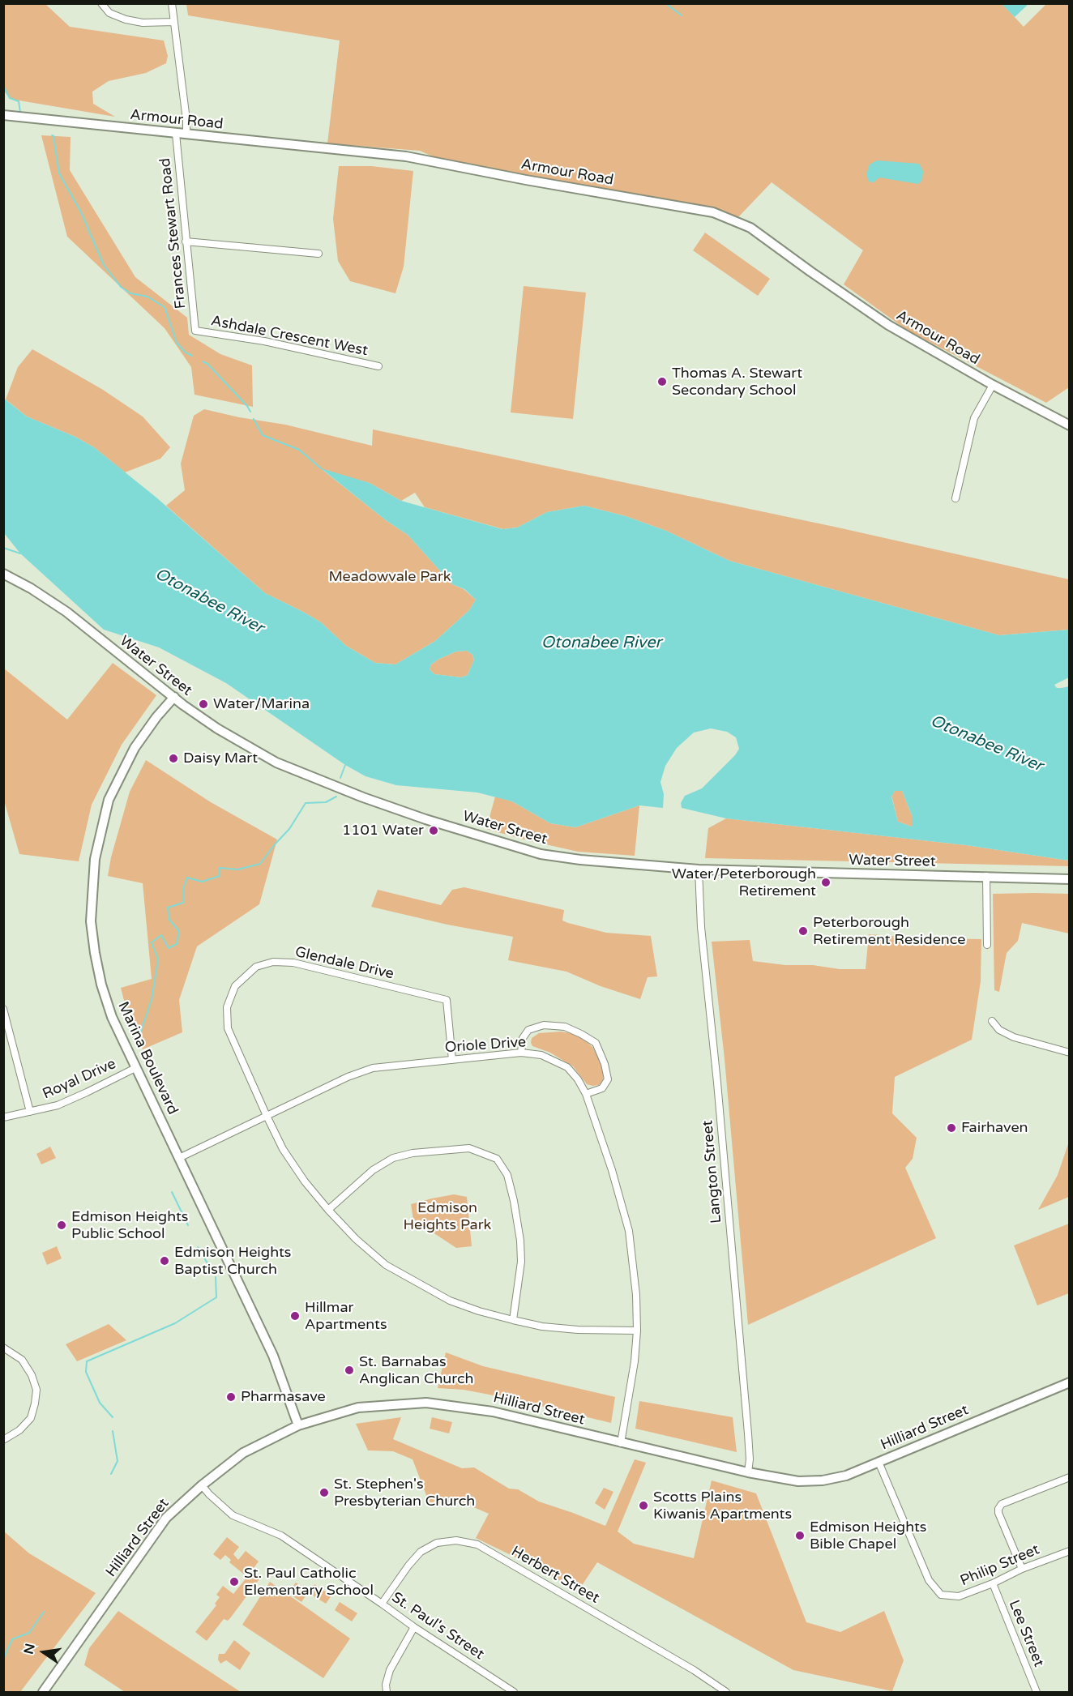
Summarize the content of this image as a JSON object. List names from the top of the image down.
{
  "streets": {
    "main road": [
      "Armour Road",
      "Water Street",
      "Marina Boulevard",
      "Hilliard Street"
    ],
    "street": [
      "Frances Stewart Road",
      "Ashdale Crescent West",
      "Glendale Drive",
      "Oriole Drive",
      "Royal Drive",
      "Langton Street",
      "Philip Street",
      "Herbert Street",
      "St. Paul's Street",
      "Lee Street"
    ]
  },
  "crossings": [
    ["Armour Road", "Frances Stewart Road"],
    ["Frances Stewart Road", "Ashdale Crescent West"],
    ["Water Street", "Marina Boulevard"],
    ["Water Street", "Langton Street"],
    ["Glendale Drive", "Oriole Drive"],
    ["Oriole Drive", "Marina Boulevard"],
    ["Oriole Drive", "Hilliard Street"],
    ["Marina Boulevard", "Royal Drive"],
    ["Marina Boulevard", "Hilliard Street"],
    ["Langton Street", "Hilliard Street"],
    ["Hilliard Street", "Philip Street"],
    ["Hilliard Street", "St. Paul's Street"],
    ["Philip Street", "Lee Street"],
    ["Herbert Street", "St. Paul's Street"]
  ],
  "water": ["Otonabee River"],
  "parks": ["Meadowvale Park", "Edmison Heights Park"],
  "places": [
    "Thomas A. Stewart Secondary School",
    "Water/Marina",
    "Daisy Mart",
    "1101 Water",
    "Water/Peterborough Retirement",
    "Peterborough Retirement Residence",
    "Fairhaven",
    "Edmison Heights Public School",
    "Edmison Heights Baptist Church",
    "Hillmar Apartments",
    "St. Barnabas Anglican Church",
    "Pharmasave",
    "St. Stephen's Presbyterian Church",
    "Scotts Plains Kiwanis Apartments",
    "Edmison Heights Bible Chapel",
    "St. Paul Catholic Elementary School"
  ],
  "north": "left"
}
